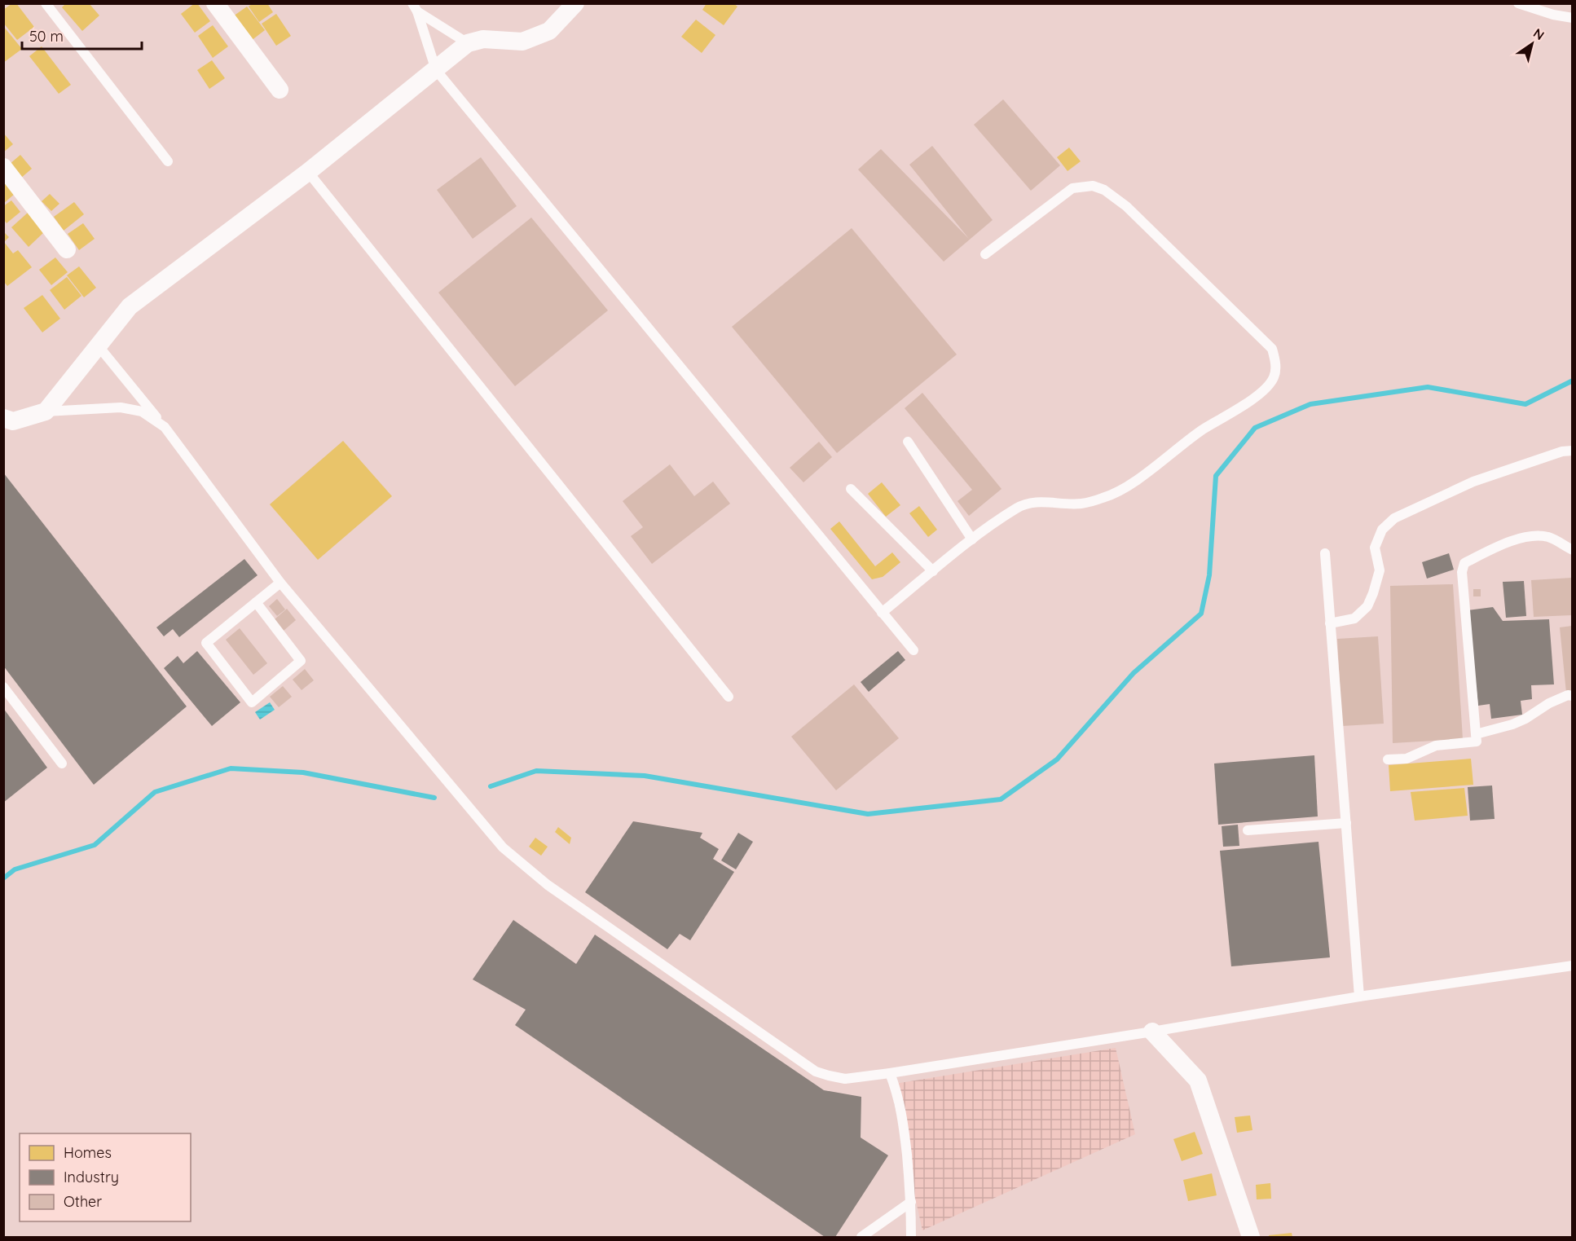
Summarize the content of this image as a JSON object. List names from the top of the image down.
{
  "legend": ["Homes", "Industry", "Other"],
  "scale_bar": "50 m",
  "north": "top right"
}
